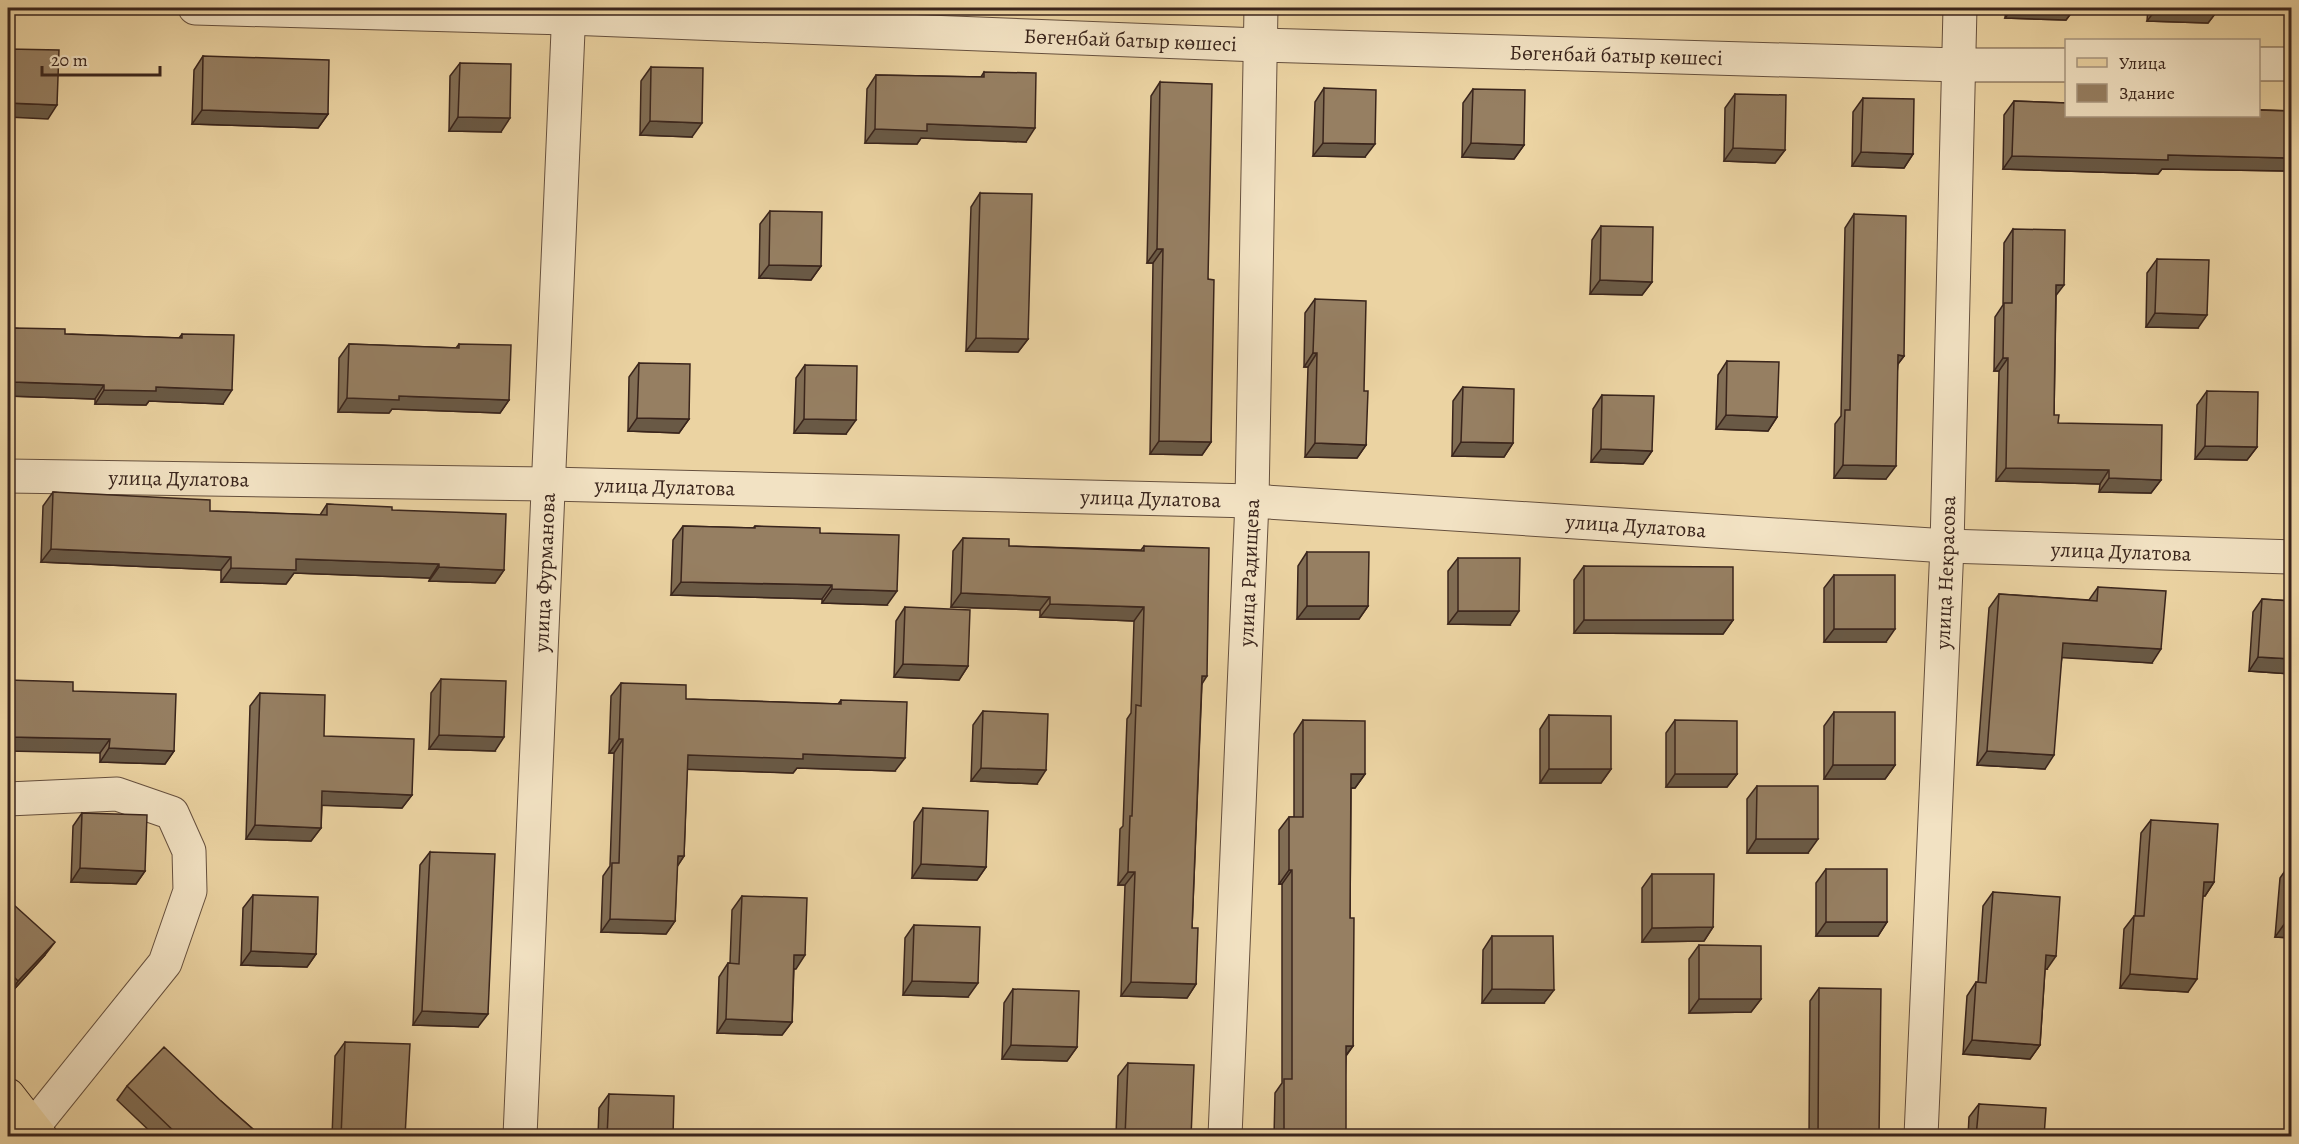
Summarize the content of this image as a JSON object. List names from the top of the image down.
{
  "streets": {
    "street": [
      "Бөгенбай батыр көшесі",
      "улица Дулатова",
      "улица Фурманова",
      "улица Радищева",
      "улица Некрасова"
    ]
  },
  "crossings": [
    ["Бөгенбай батыр көшесі", "улица Фурманова"],
    ["Бөгенбай батыр көшесі", "улица Радищева"],
    ["Бөгенбай батыр көшесі", "улица Некрасова"],
    ["улица Дулатова", "улица Фурманова"],
    ["улица Дулатова", "улица Радищева"],
    ["улица Дулатова", "улица Некрасова"]
  ],
  "legend": ["Улица", "Здание"],
  "scale_bar": "20 m"
}
